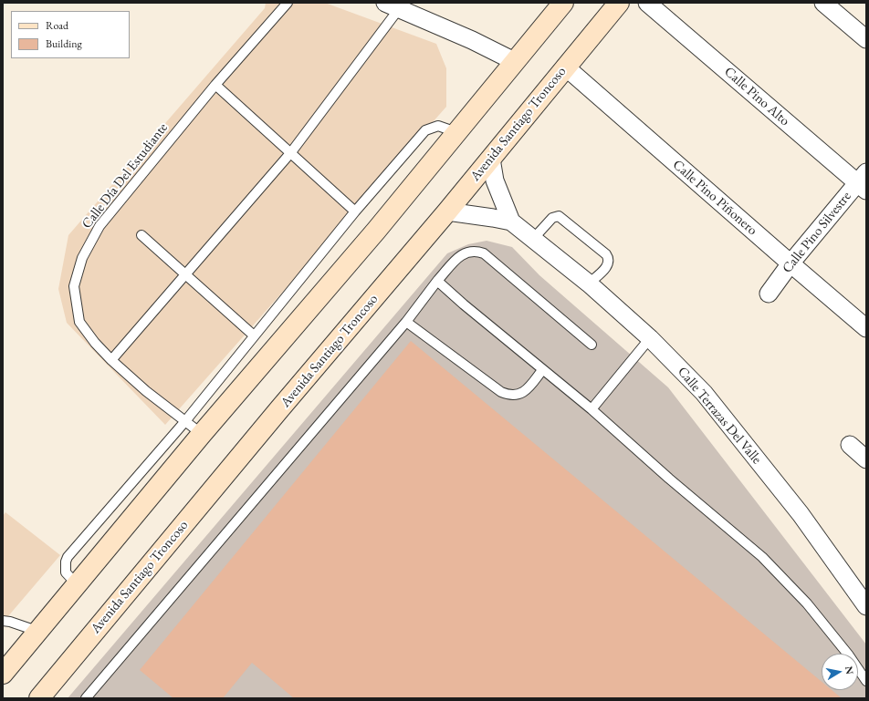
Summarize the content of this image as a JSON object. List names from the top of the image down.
{
  "streets": {
    "main road": ["Avenida Santiago Troncoso"],
    "street": [
      "Calle Pino Alto",
      "Calle Pino Piñonero",
      "Calle Pino Silvestre",
      "Calle Terrazas Del Valle"
    ],
    "lane": ["Calle Día Del Estudiante"]
  },
  "crossings": [
    ["Calle Pino Alto", "Calle Pino Silvestre"],
    ["Avenida Santiago Troncoso", "Calle Pino Piñonero"],
    ["Avenida Santiago Troncoso", "Calle Terrazas Del Valle"],
    ["Calle Pino Piñonero", "Calle Pino Silvestre"]
  ],
  "legend": ["Road", "Building"],
  "north": "right"
}
